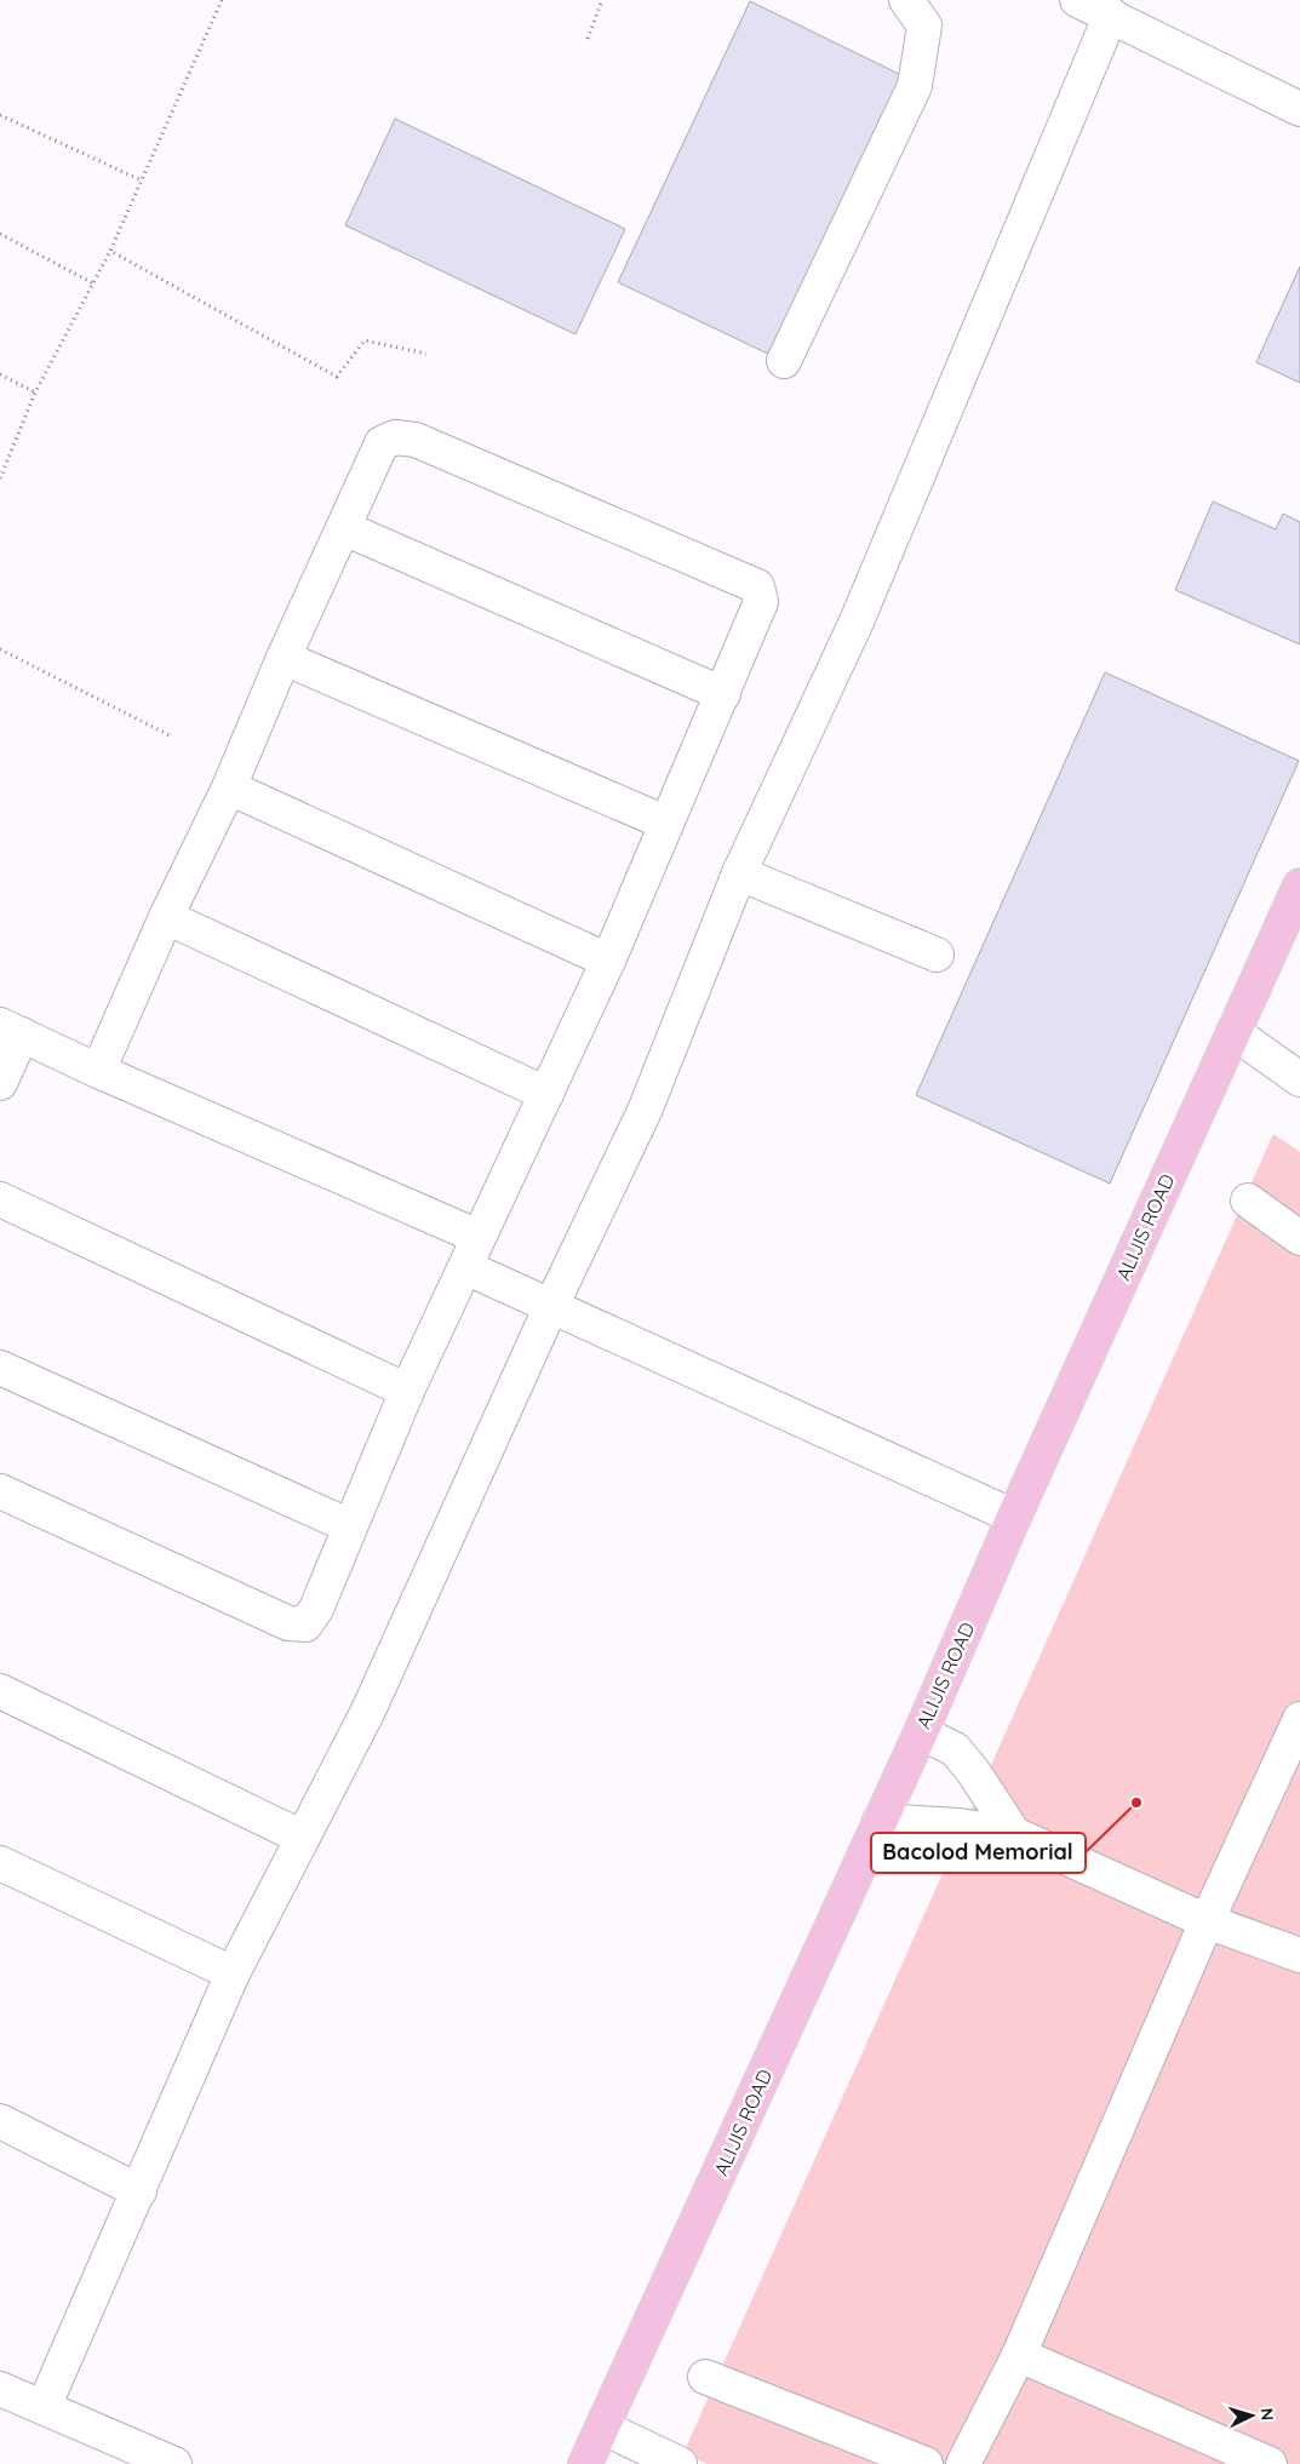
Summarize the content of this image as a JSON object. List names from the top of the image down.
{
  "streets": {
    "main road": ["ALIJIS ROAD"]
  },
  "places": ["Bacolod Memorial"],
  "north": "right"
}
